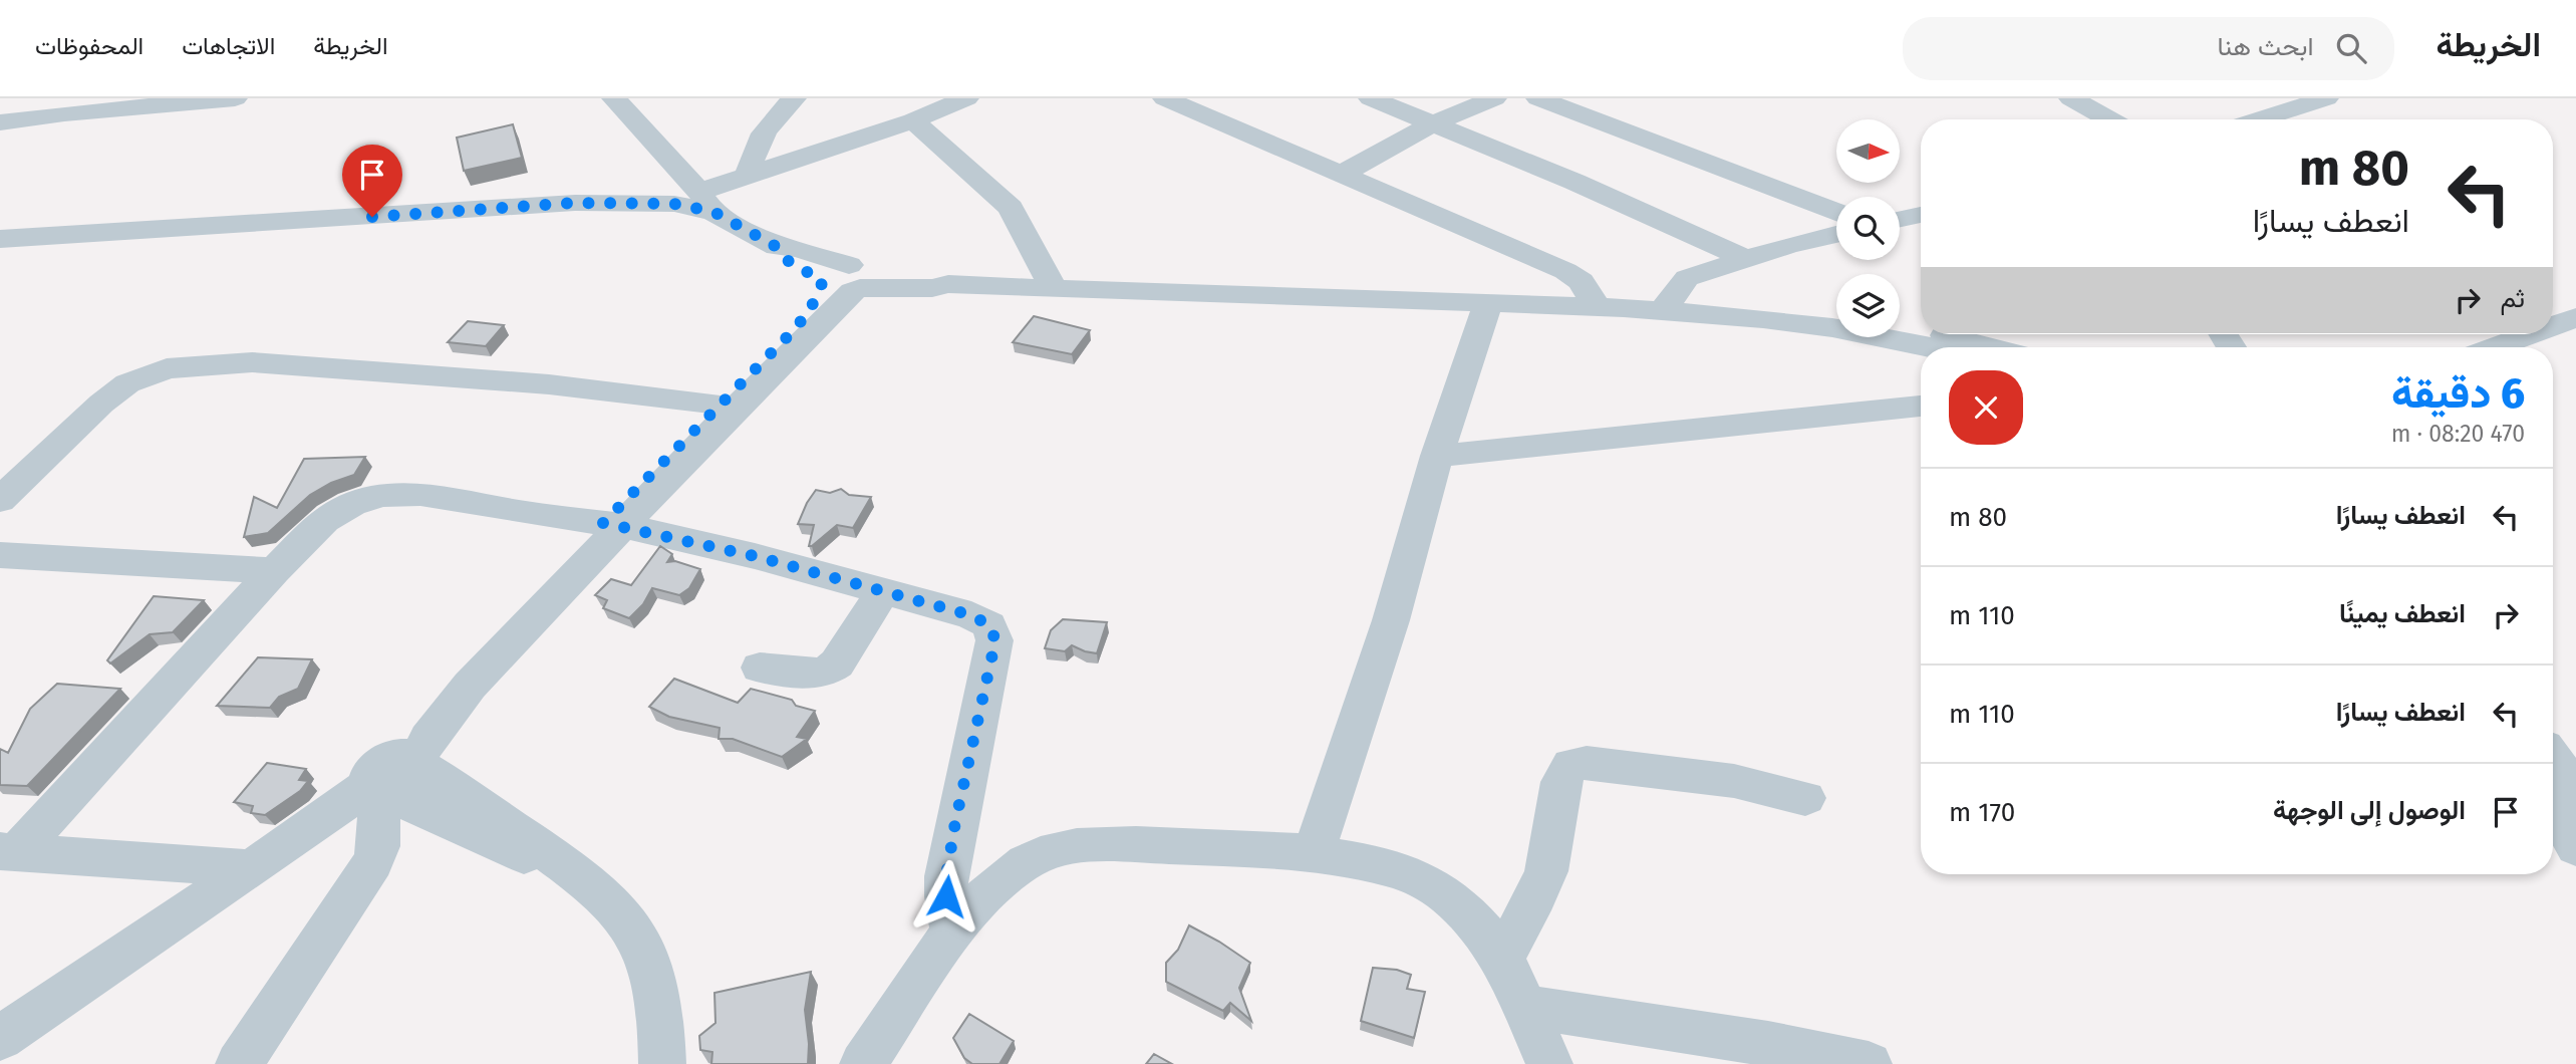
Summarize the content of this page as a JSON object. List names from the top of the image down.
{
  "north": "right",
  "page": {
    "header": "الخريطة",
    "search": "ابحث هنا",
    "nav": ["الخريطة", "الاتجاهات", "المحفوظات"],
    "turn": ["80 m", "انعطف يسارًا"],
    "then": "ثم",
    "heading": ["6 دقيقة", "470 m · 08:20"],
    "list": [
      {
        "name": "انعطف يسارًا",
        "value": "80 m"
      },
      {
        "name": "انعطف يمينًا",
        "value": "110 m"
      },
      {
        "name": "انعطف يسارًا",
        "value": "110 m"
      },
      {
        "name": "الوصول إلى الوجهة",
        "value": "170 m"
      }
    ]
  }
}
